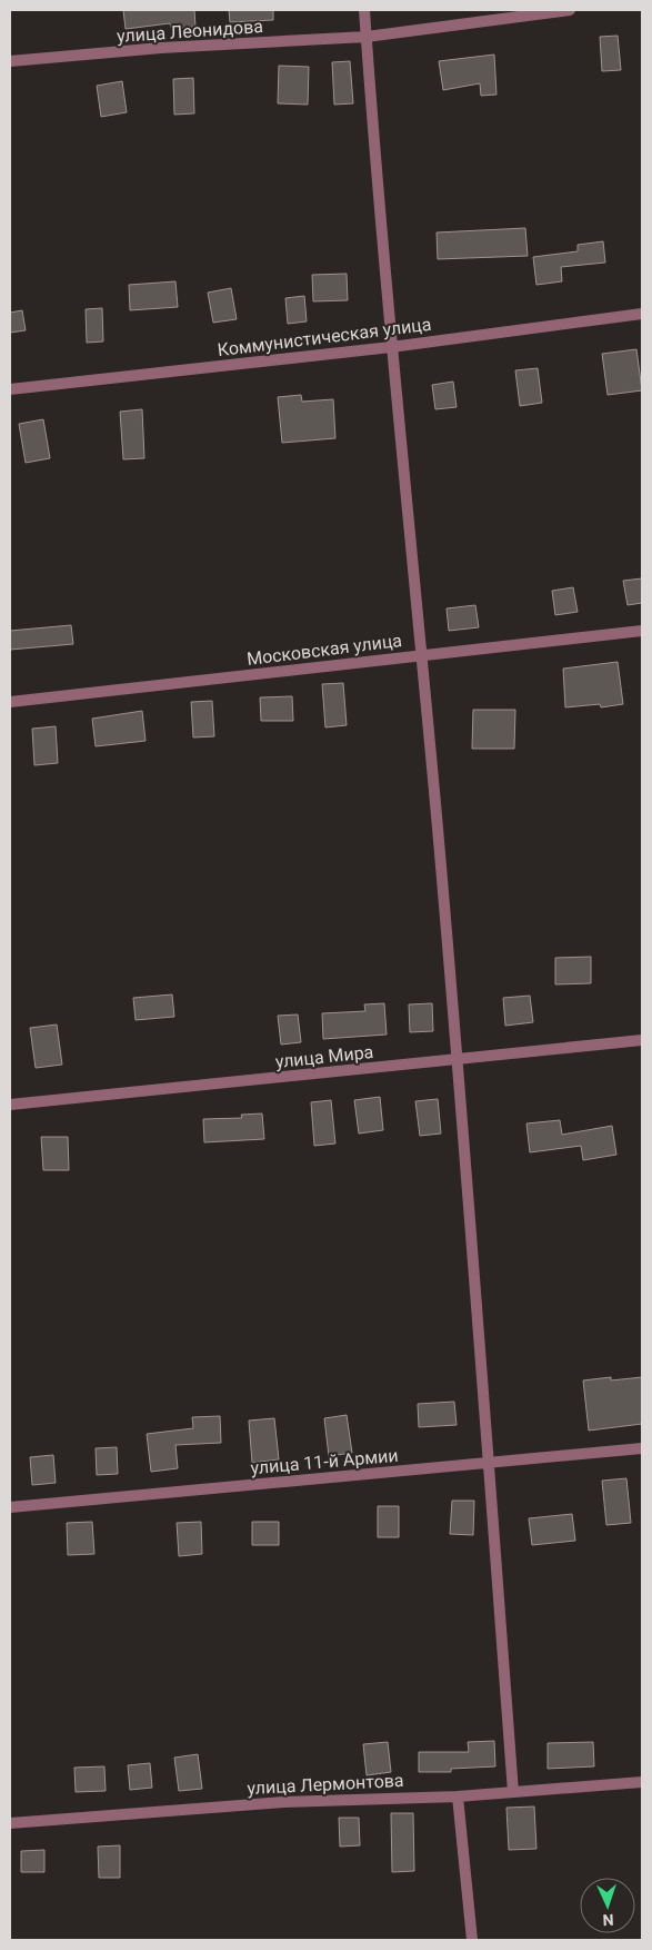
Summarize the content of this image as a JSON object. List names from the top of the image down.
{
  "streets": {
    "street": [
      "улица Леонидова",
      "Коммунистическая улица",
      "Московская улица",
      "улица Мира",
      "улица 11-й Армии",
      "улица Лермонтова"
    ]
  },
  "north": "bottom"
}
